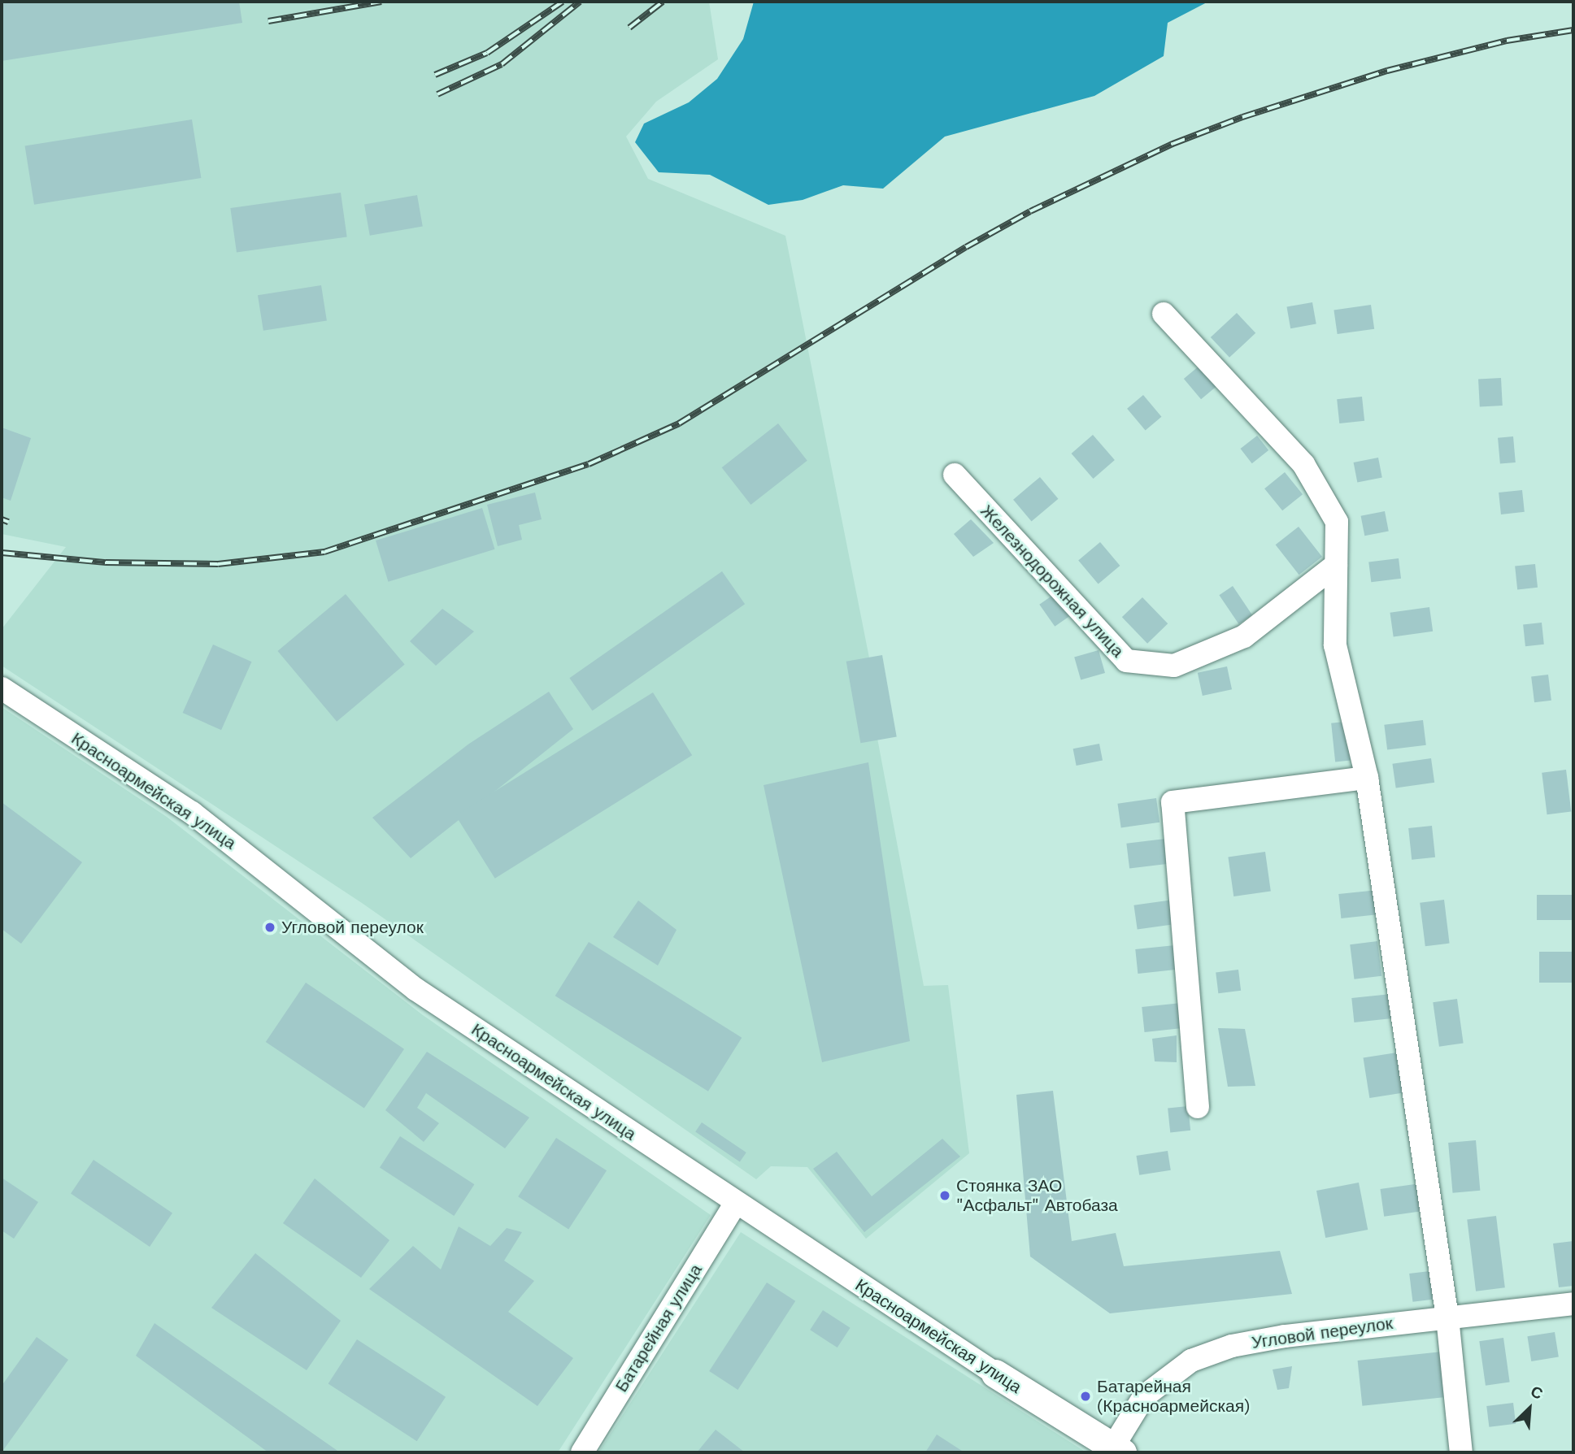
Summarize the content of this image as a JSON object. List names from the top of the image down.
{
  "streets": {
    "street": [
      "Железнодорожная улица",
      "Красноармейская улица",
      "Батарейная улица",
      "Угловой переулок"
    ]
  },
  "crossings": [
    ["Красноармейская улица", "Батарейная улица"],
    ["Красноармейская улица", "Угловой переулок"]
  ],
  "places": ["Угловой переулок", "Стоянка ЗАО \"Асфальт\" Автобаза", "Батарейная (Красноармейская)"],
  "north": "top right"
}
